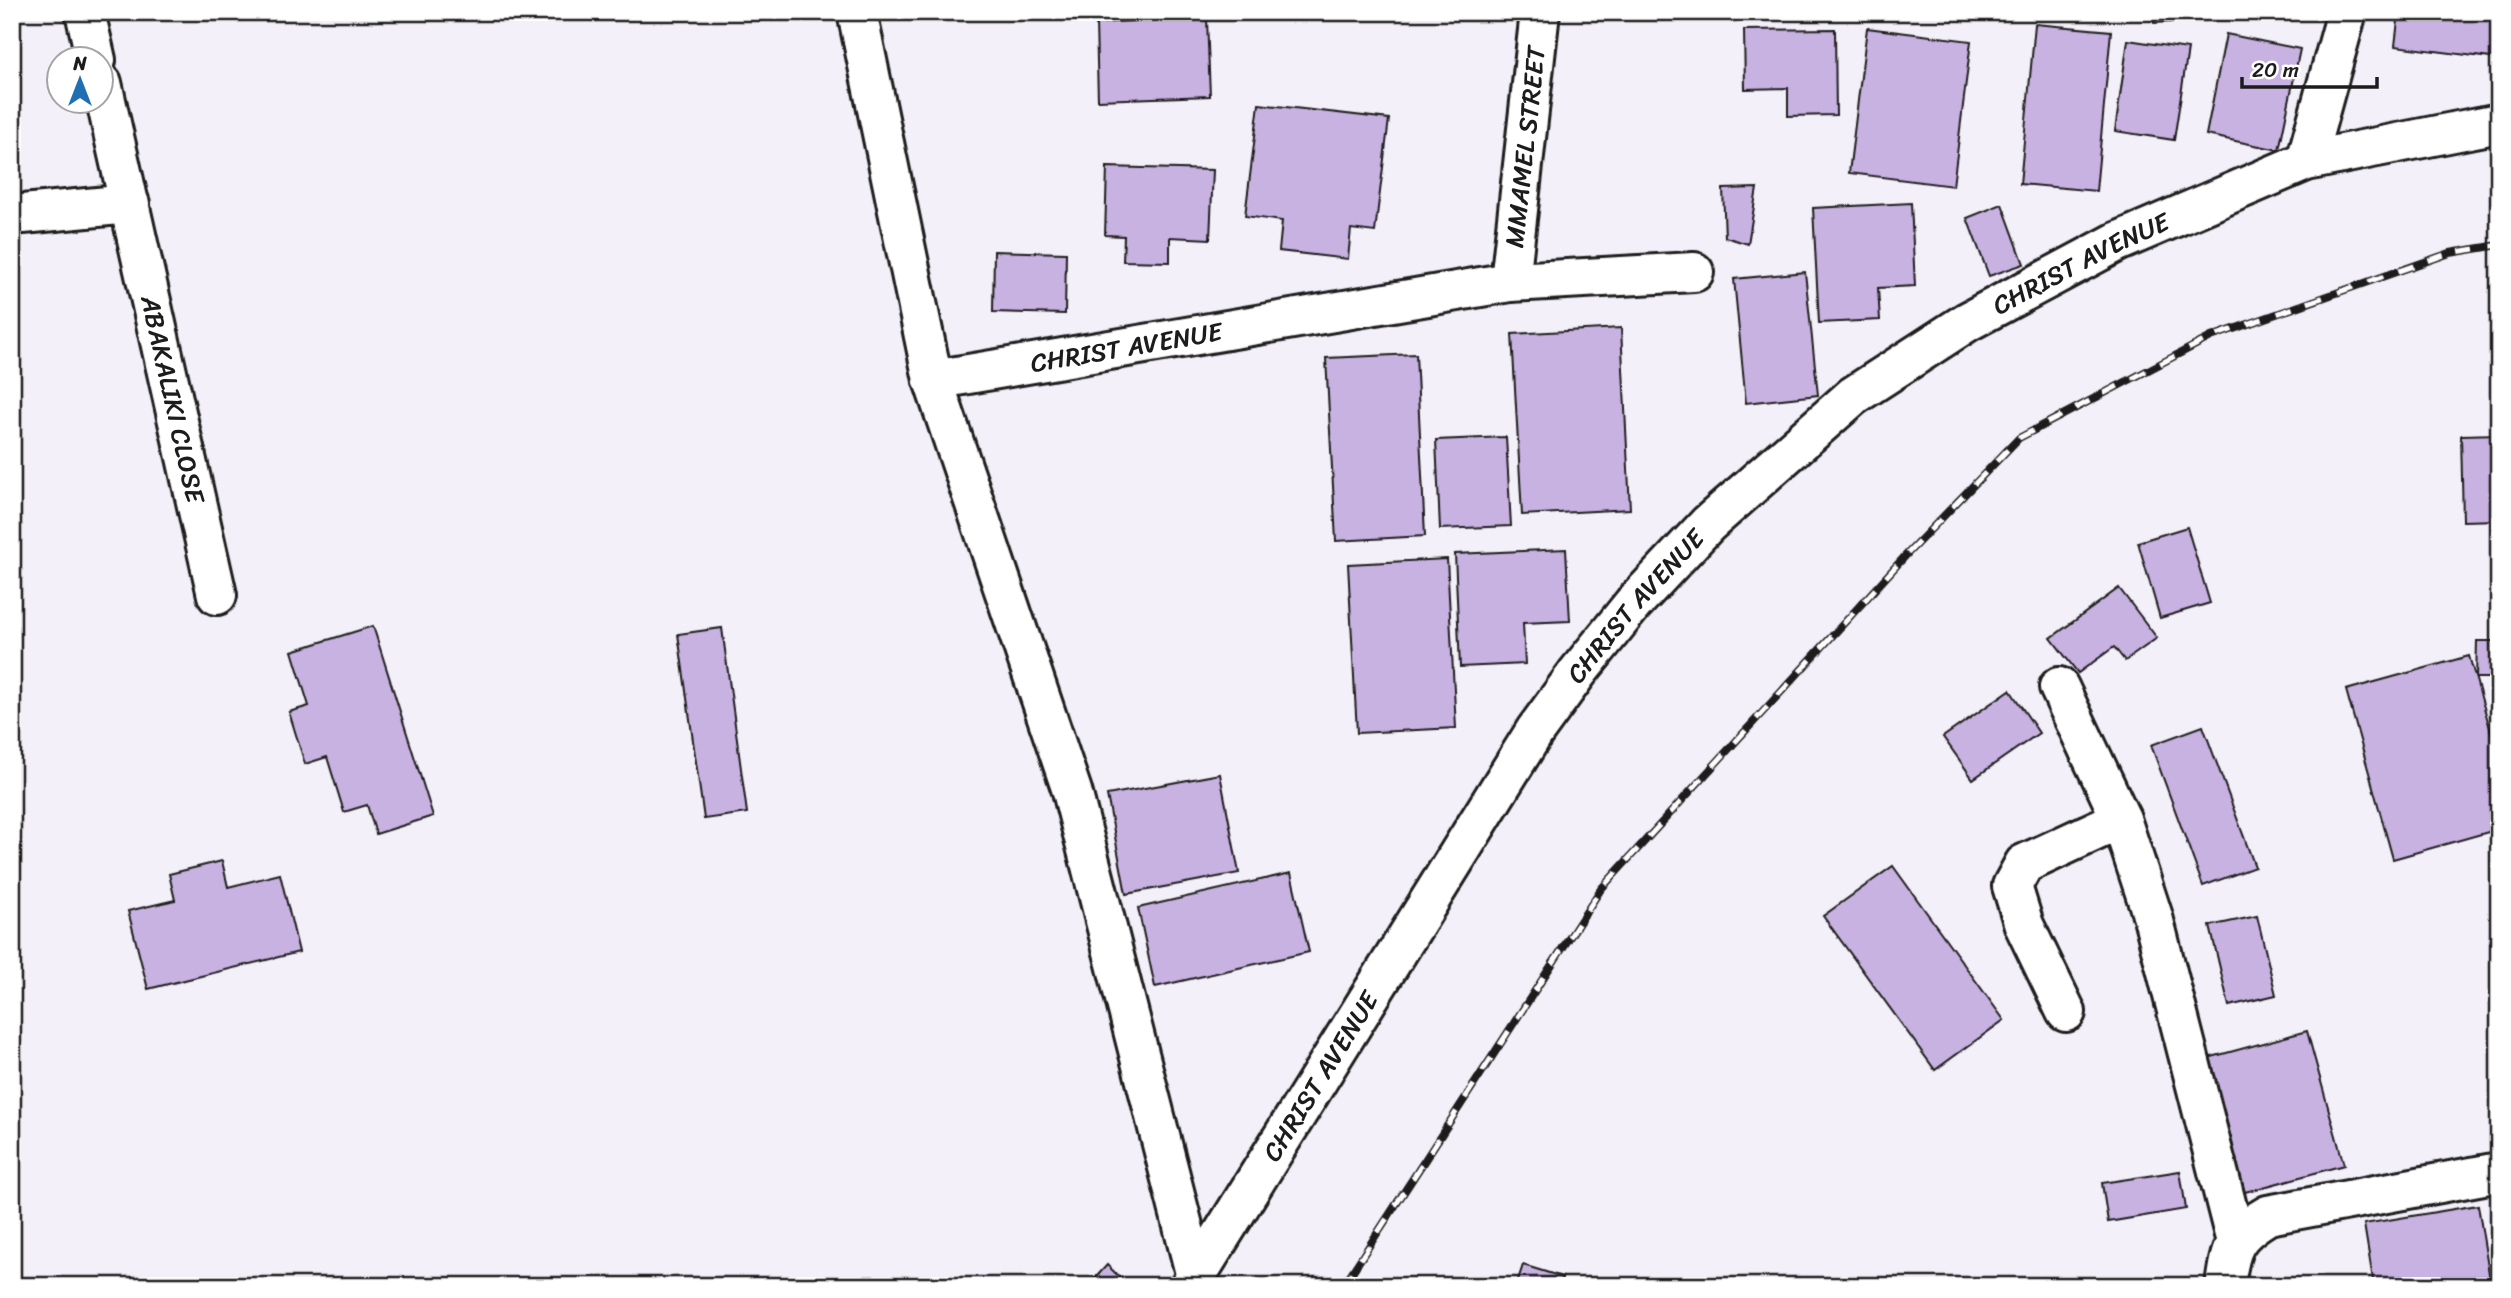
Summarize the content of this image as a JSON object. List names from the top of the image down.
{
  "streets": {
    "street": ["MMAMEL STREET", "CHRIST AVENUE", "ABAKALIKI CLOSE"]
  },
  "crossings": [
    ["MMAMEL STREET", "CHRIST AVENUE"]
  ],
  "scale_bar": "20 m",
  "north": "top"
}
